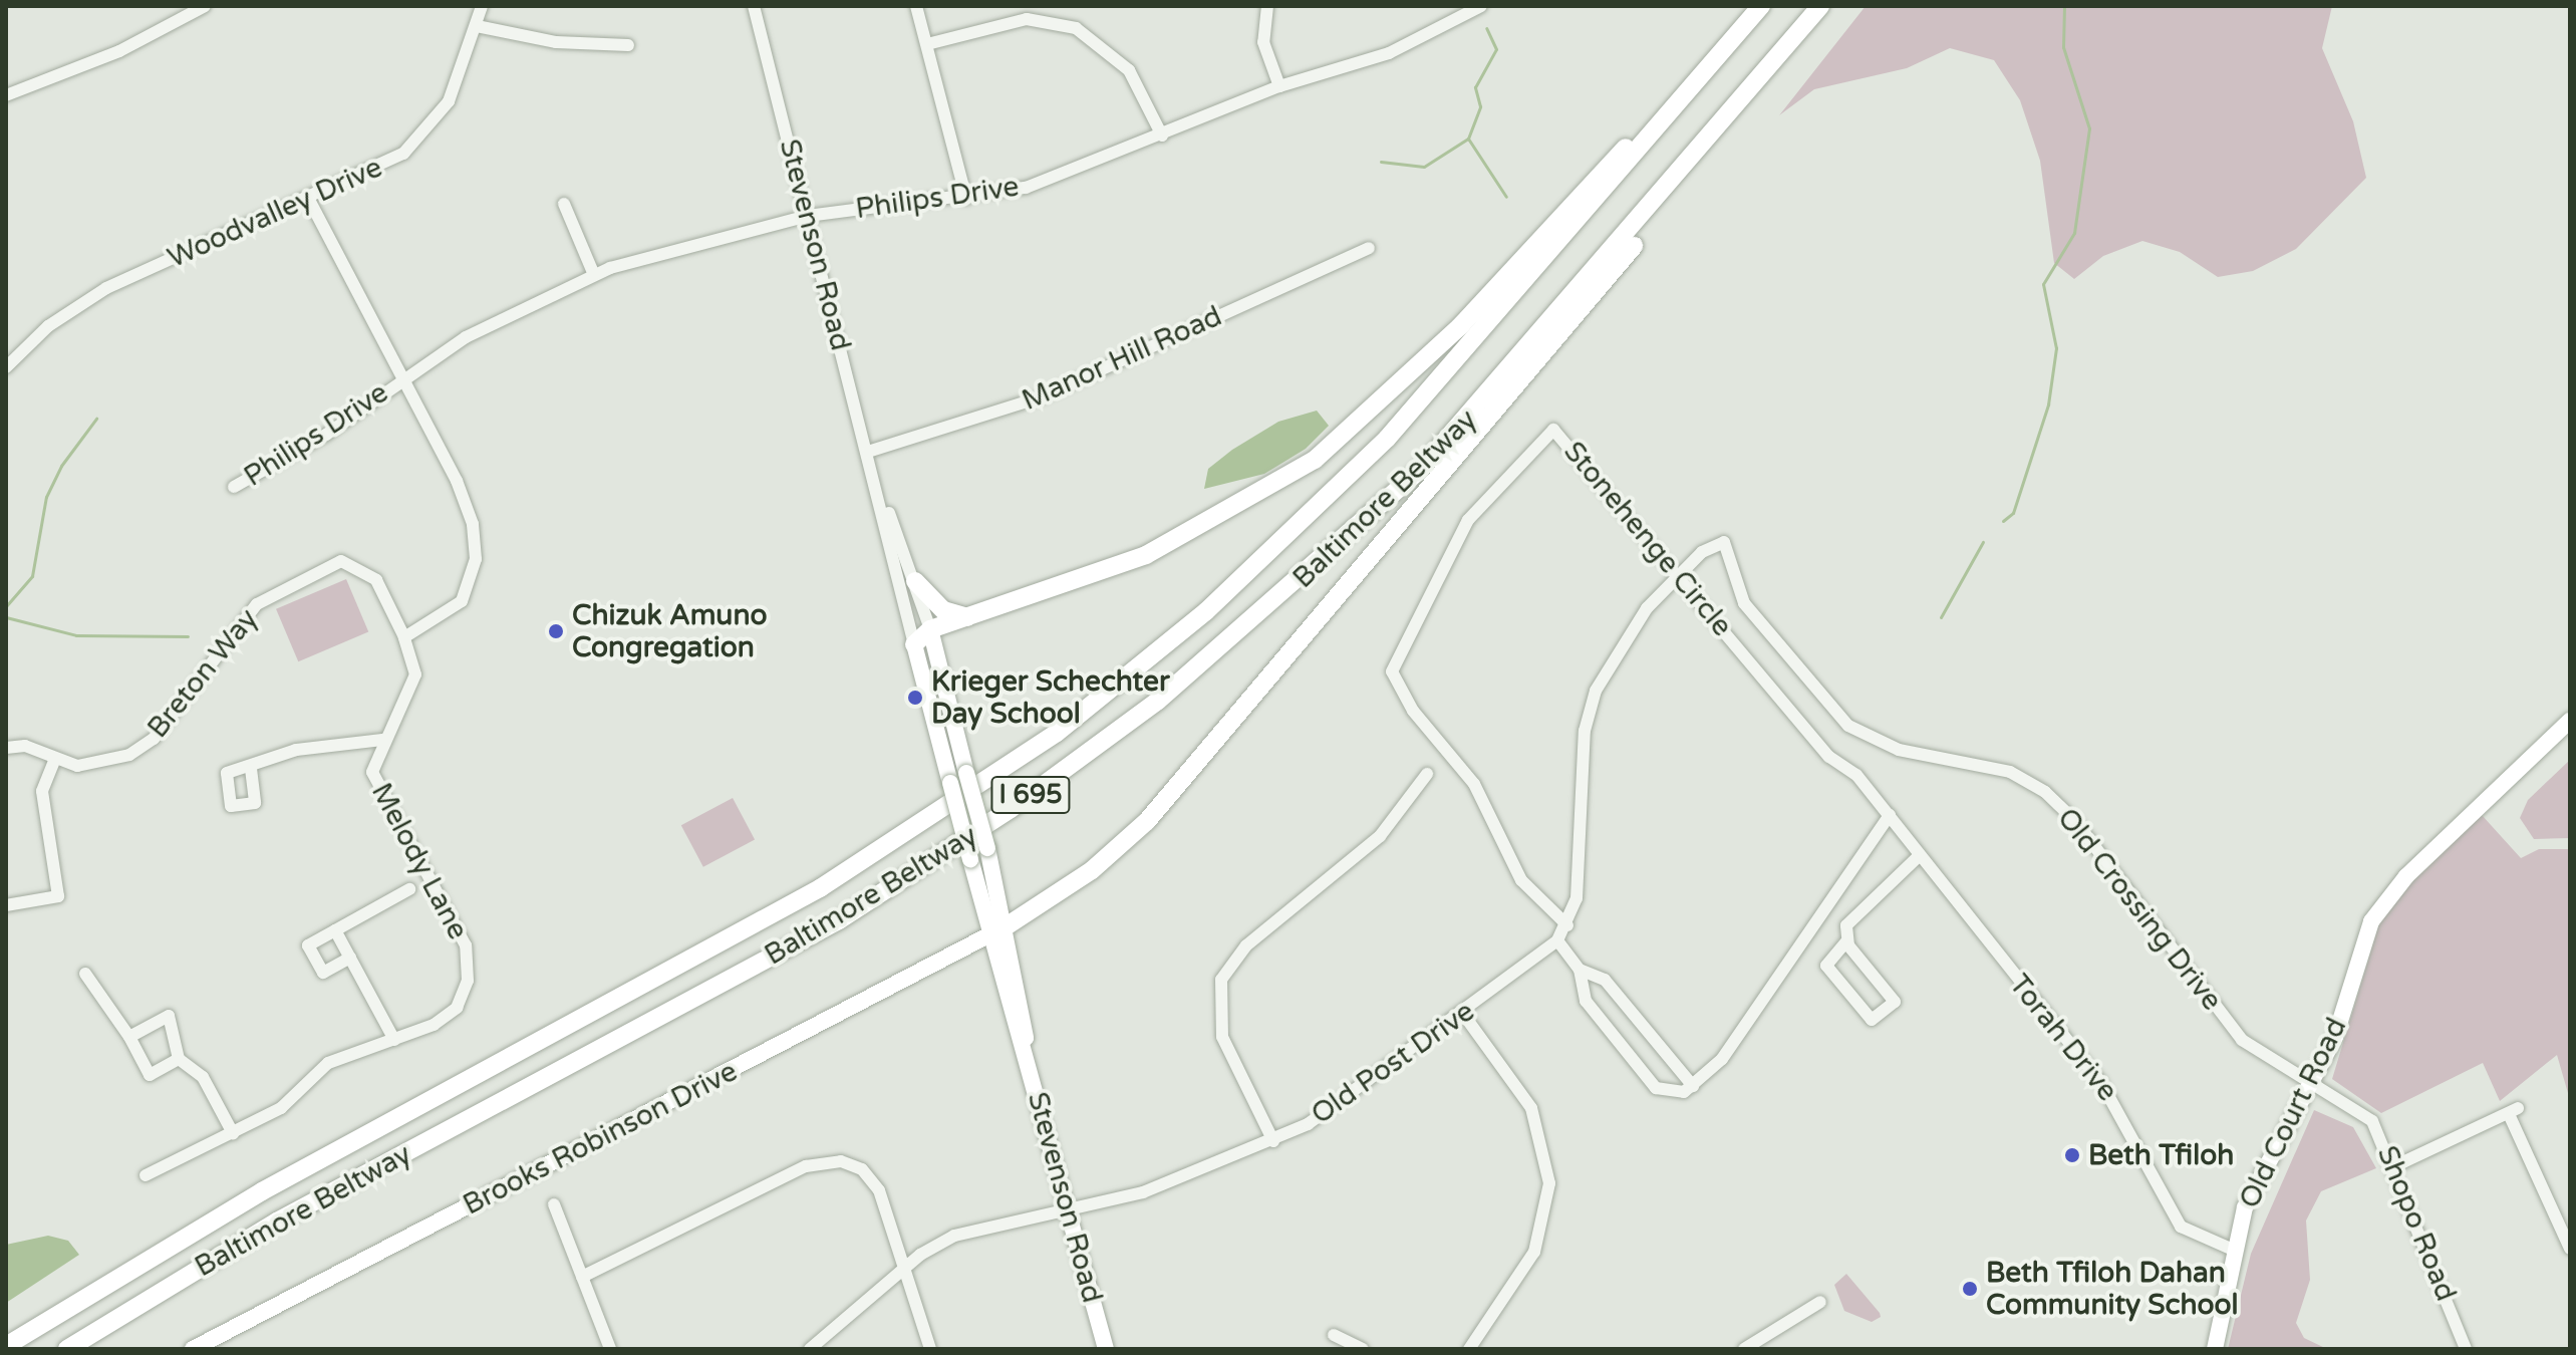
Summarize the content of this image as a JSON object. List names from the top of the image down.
{
  "streets": {
    "highway": ["Baltimore Beltway", "I 695"],
    "main road": ["Stevenson Road", "Old Court Road", "Brooks Robinson Drive"],
    "street": [
      "Philips Drive",
      "Woodvalley Drive",
      "Manor Hill Road",
      "Stonehenge Circle",
      "Breton Way",
      "Melody Lane",
      "Old Crossing Drive",
      "Torah Drive",
      "Old Post Drive",
      "Shopo Road"
    ]
  },
  "crossings": [
    ["Philips Drive", "Stevenson Road"],
    ["Stevenson Road", "Manor Hill Road"],
    ["Stevenson Road", "Old Post Drive"],
    ["Stevenson Road", "Brooks Robinson Drive"],
    ["Stonehenge Circle", "Torah Drive"],
    ["Stonehenge Circle", "Old Post Drive"],
    ["Breton Way", "Melody Lane"],
    ["Old Crossing Drive", "Old Post Drive"],
    ["Old Crossing Drive", "Old Court Road"],
    ["Old Crossing Drive", "Shopo Road"],
    ["Torah Drive", "Old Court Road"],
    ["Old Court Road", "Shopo Road"]
  ],
  "places": [
    "Chizuk Amuno Congregation",
    "Krieger Schechter Day School",
    "Beth Tfiloh",
    "Beth Tfiloh Dahan Community School"
  ]
}
